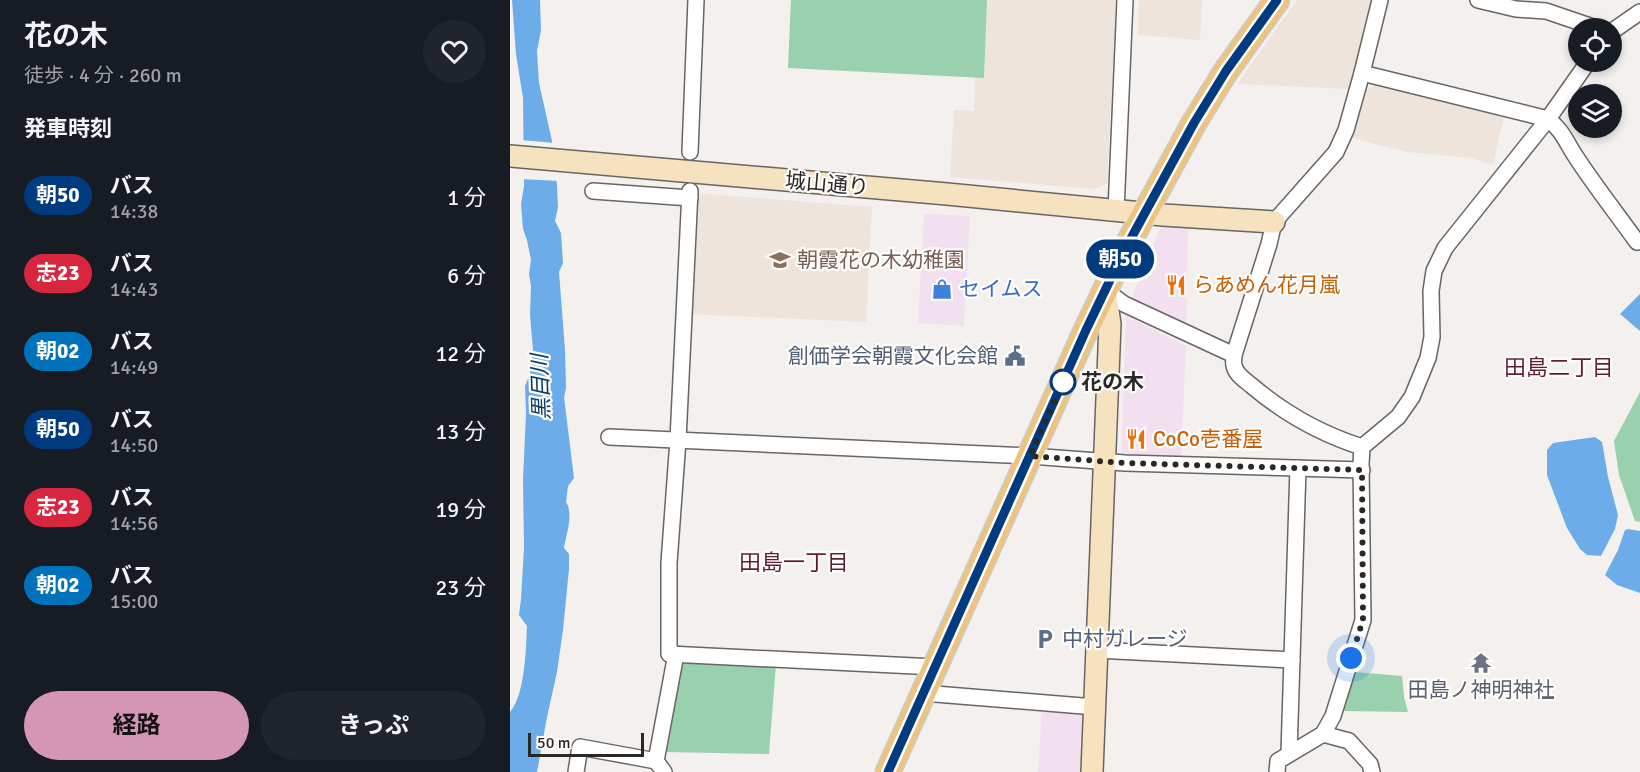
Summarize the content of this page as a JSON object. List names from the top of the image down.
{
  "streets": {
    "street": ["城山通り"]
  },
  "districts": ["田島二丁目", "田島一丁目"],
  "water": ["黒目川"],
  "places": {
    "school or university": ["朝霞花の木幼稚園"],
    "restaurant": ["らあめん花月嵐", "CoCo壱番屋"],
    "shop": ["セイムス"],
    "public building": ["創価学会朝霞文化会館"],
    "other": ["花の木"],
    "parking": ["中村ガレージ"],
    "temple": ["田島ノ神明神社"]
  },
  "lines": ["bus line 朝50"],
  "scale_bar": "50 m",
  "page": {
    "heading": [
      ["花の木", "徒歩 · 4 分 · 260 m"],
      "発車時刻"
    ],
    "on_map": "朝50",
    "list": [
      {
        "mark": "朝50",
        "name": "バス",
        "note": "14:38",
        "value": "1 分"
      },
      {
        "mark": "志23",
        "name": "バス",
        "note": "14:43",
        "value": "6 分"
      },
      {
        "mark": "朝02",
        "name": "バス",
        "note": "14:49",
        "value": "12 分"
      },
      {
        "mark": "朝50",
        "name": "バス",
        "note": "14:50",
        "value": "13 分"
      },
      {
        "mark": "志23",
        "name": "バス",
        "note": "14:56",
        "value": "19 分"
      },
      {
        "mark": "朝02",
        "name": "バス",
        "note": "15:00",
        "value": "23 分"
      }
    ],
    "buttons": ["経路", "きっぷ"],
    "scale": "50 m"
  }
}
